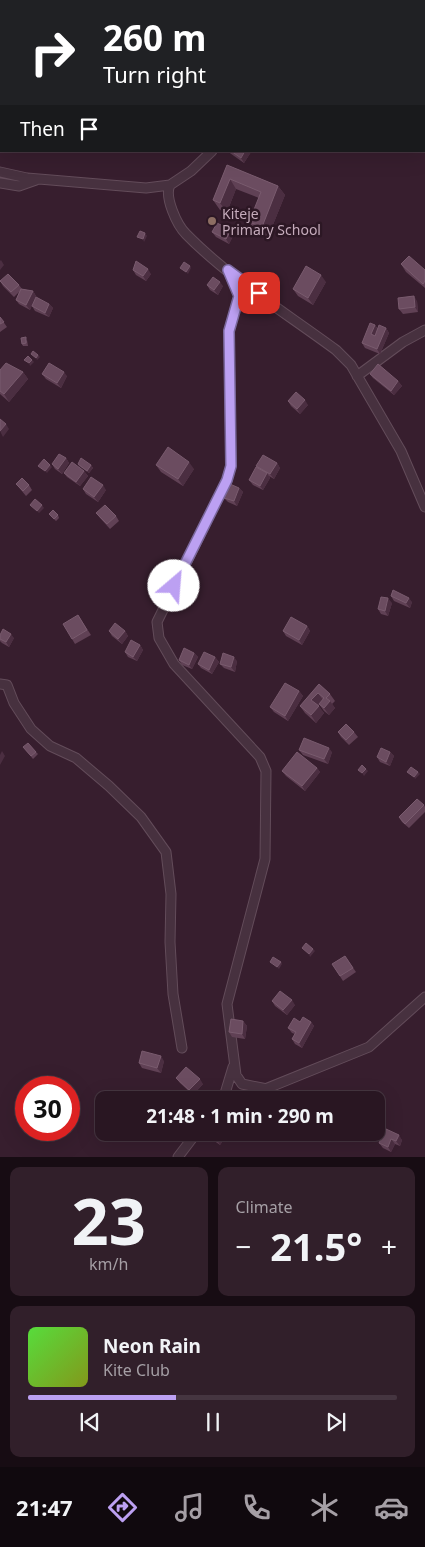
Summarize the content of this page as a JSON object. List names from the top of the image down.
{
  "places": ["Kiteje Primary School"],
  "page": {
    "turn": ["260 m", "Turn right"],
    "then": "Then",
    "limit": "30",
    "trip": "21:48 · 1 min · 290 m",
    "tile": [
      ["23", "km/h"],
      "Climate"
    ],
    "heat": ["−", "21.5°", "+"],
    "song": ["Neon Rain", "Kite Club"],
    "tabs": "21:47"
  }
}
